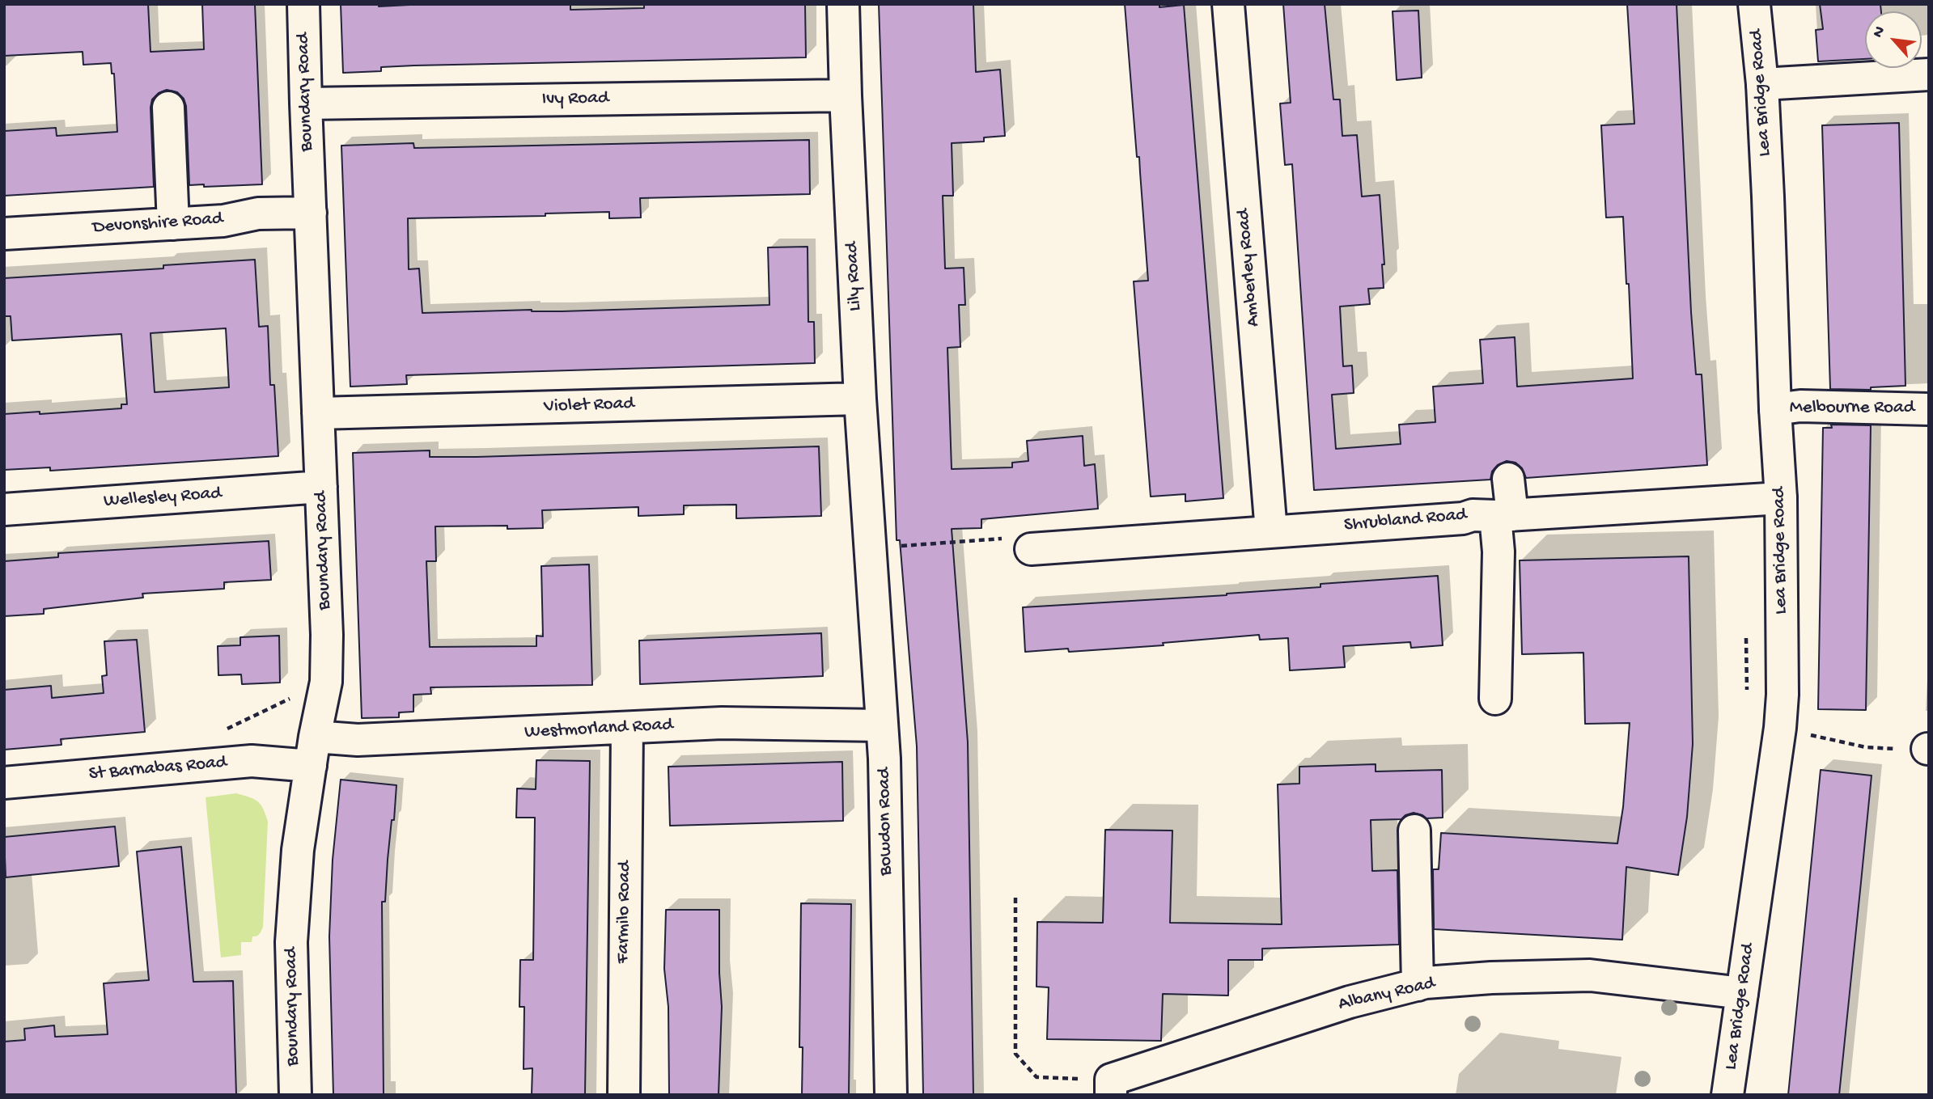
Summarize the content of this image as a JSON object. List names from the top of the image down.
{
  "streets": {
    "street": [
      "Boundary Road",
      "Lea Bridge Road",
      "Ivy Road",
      "Devonshire Road",
      "Amberley Road",
      "Lily Road",
      "Violet Road",
      "Melbourne Road",
      "Wellesley Road",
      "Shrubland Road",
      "Westmorland Road",
      "St Barnabas Road",
      "Bowdon Road",
      "Farmilo Road",
      "Albany Road"
    ]
  },
  "crossings": [
    ["Boundary Road", "Ivy Road"],
    ["Boundary Road", "Devonshire Road"],
    ["Boundary Road", "Violet Road"],
    ["Boundary Road", "Wellesley Road"],
    ["Boundary Road", "Westmorland Road"],
    ["Boundary Road", "St Barnabas Road"],
    ["Lea Bridge Road", "Melbourne Road"],
    ["Lea Bridge Road", "Shrubland Road"],
    ["Lea Bridge Road", "Albany Road"],
    ["Ivy Road", "Lily Road"],
    ["Amberley Road", "Shrubland Road"],
    ["Lily Road", "Violet Road"],
    ["Lily Road", "Bowdon Road"],
    ["Westmorland Road", "St Barnabas Road"],
    ["Westmorland Road", "Bowdon Road"],
    ["Westmorland Road", "Farmilo Road"]
  ],
  "north": "top left"
}
